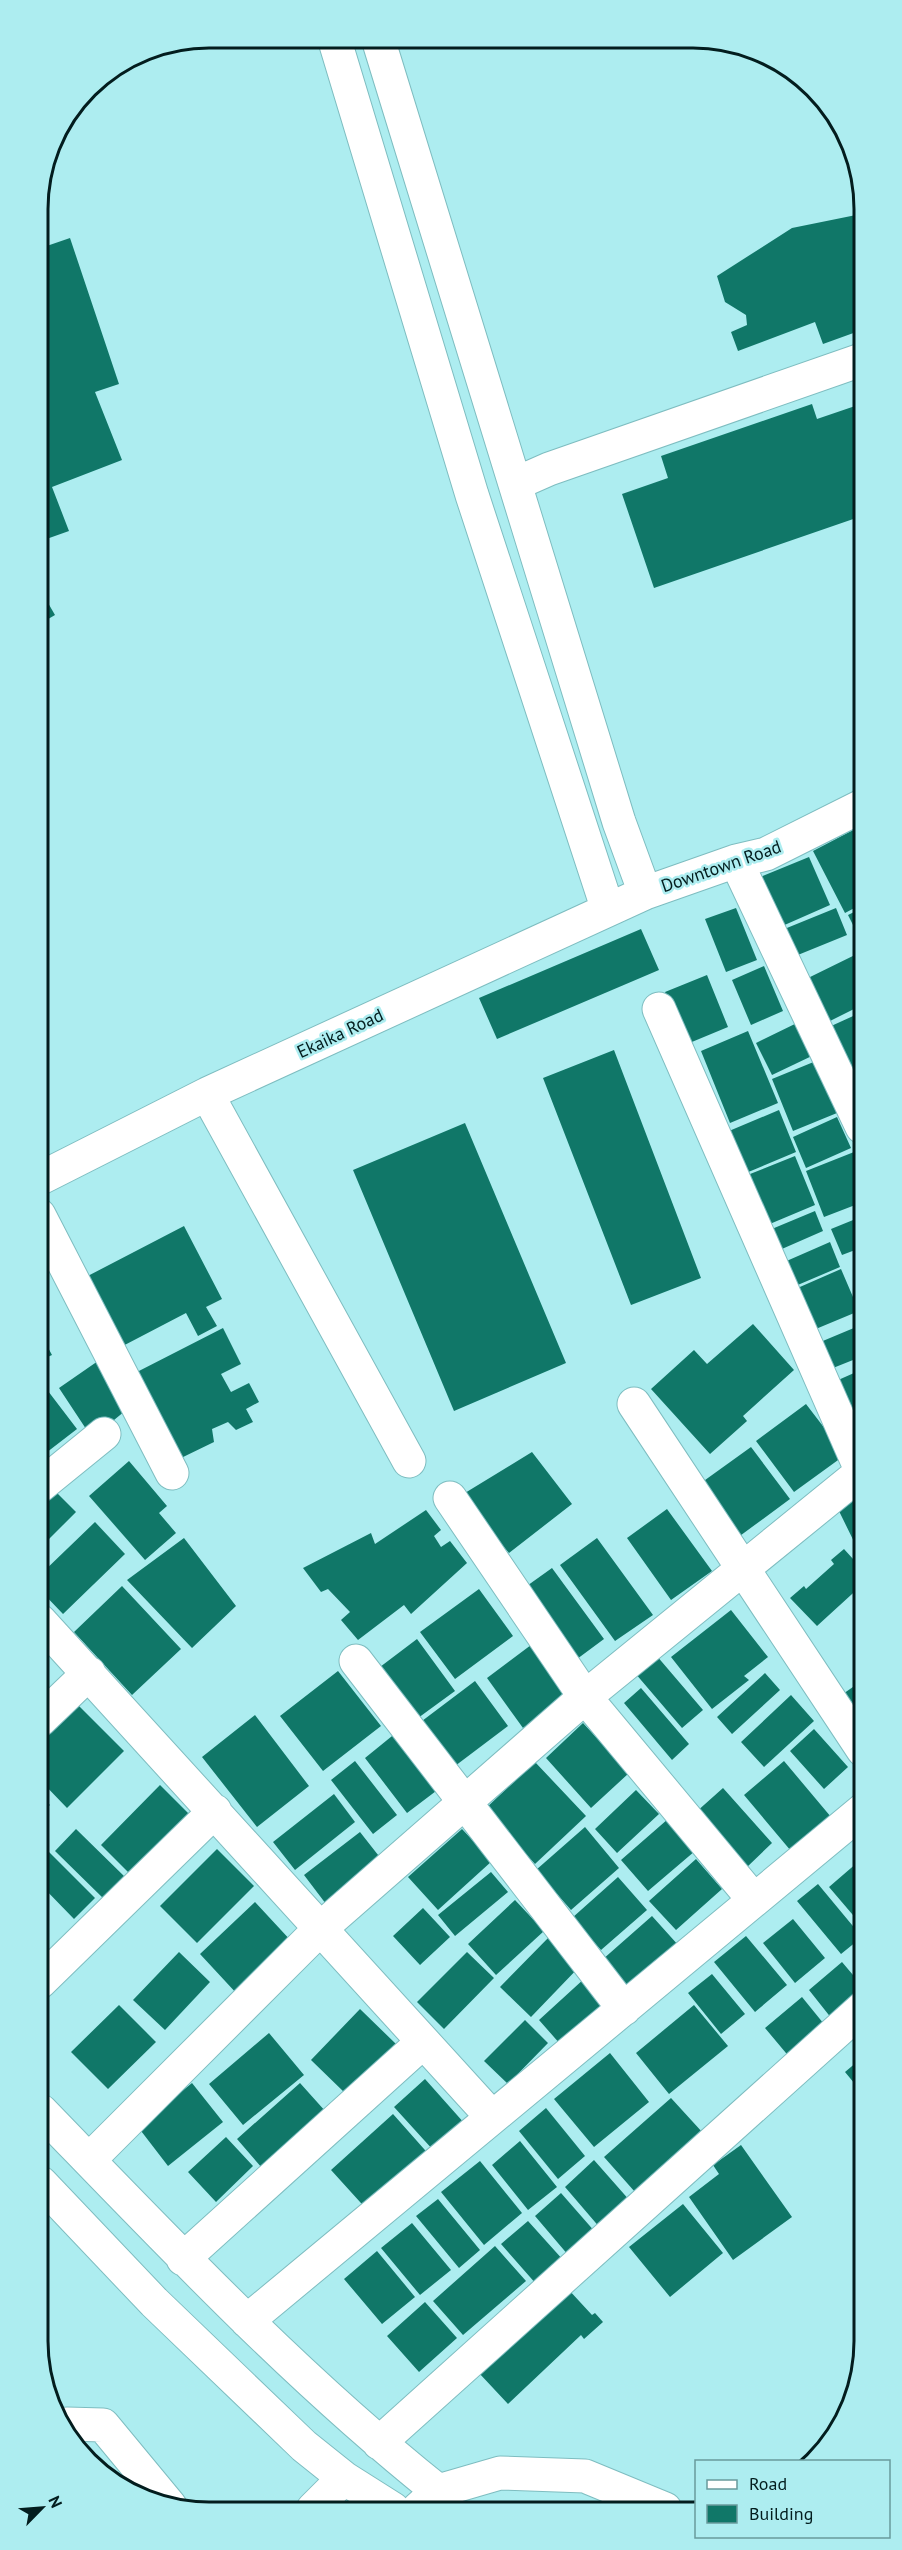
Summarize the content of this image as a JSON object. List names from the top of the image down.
{
  "streets": {
    "street": ["Downtown Road", "Ekaika Road"]
  },
  "crossings": [
    ["Downtown Road", "Ekaika Road"]
  ],
  "legend": ["Road", "Building"],
  "north": "top right"
}
